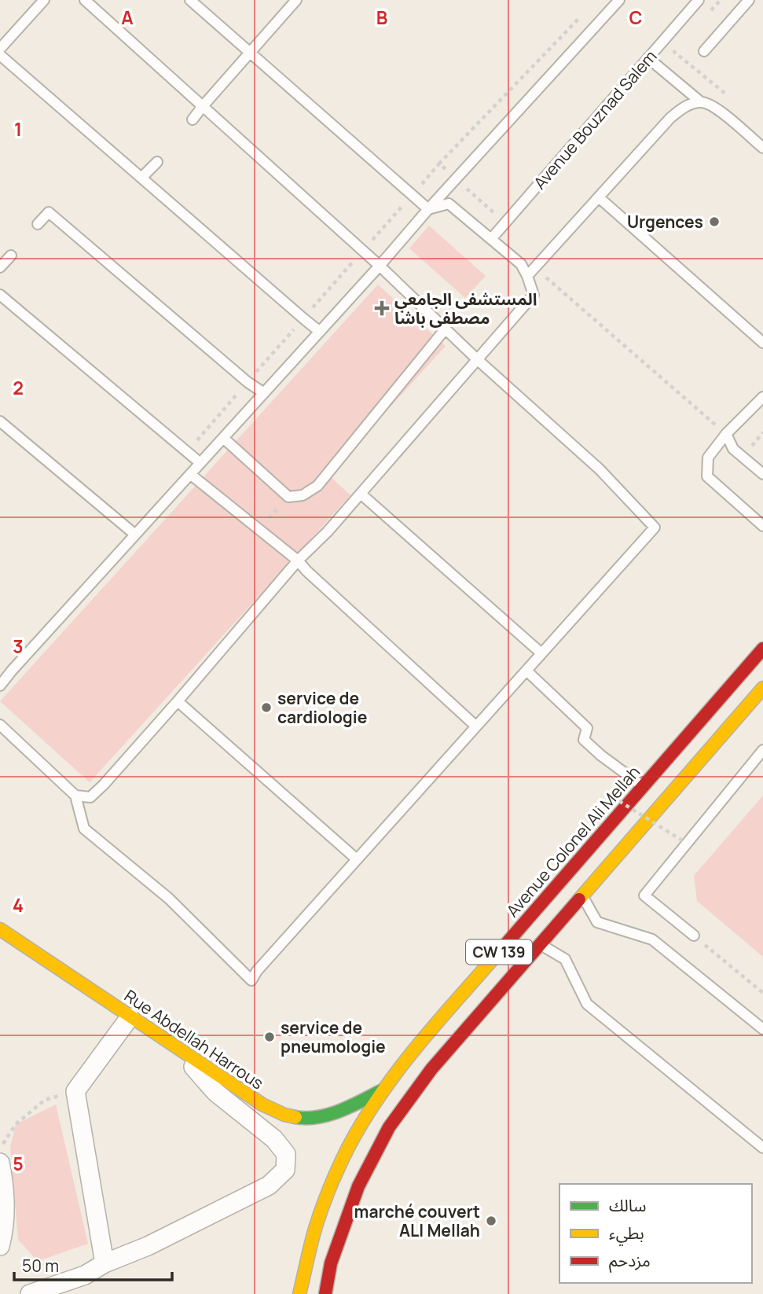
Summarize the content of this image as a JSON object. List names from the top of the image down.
{
  "streets": {
    "main road": ["Avenue Colonel Ali Mellah", "CW 139", "Rue Abdellah Harrous"],
    "lane": ["Avenue Bouznad Salem"]
  },
  "crossings": [
    ["Avenue Colonel Ali Mellah", "Rue Abdellah Harrous"]
  ],
  "places": {
    "other": [
      "Urgences",
      "service de cardiologie",
      "service de pneumologie",
      "marché couvert ALI Mellah"
    ],
    "health": ["المستشفى الجامعي مصطفى باشا"]
  },
  "legend": ["سالك", "بطيء", "مزدحم"],
  "scale_bar": "50 m",
  "grid": {
    "columns": ["A", "B", "C"],
    "rows": [
      "1",
      "2",
      "3",
      "4",
      "5"
    ]
  }
}
